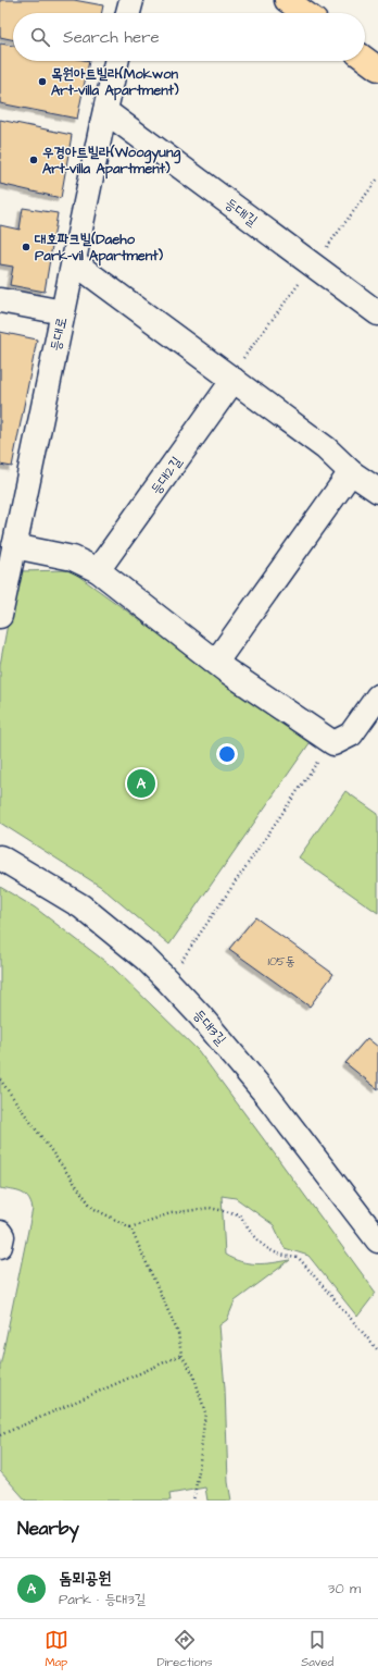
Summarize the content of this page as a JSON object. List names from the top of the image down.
{
  "streets": {
    "street": [
      "등대1길",
      "등대로",
      "등대2길",
      "등대3길"
    ]
  },
  "crossings": [
    ["등대1길", "등대로"]
  ],
  "places": ["목원아트빌라(Mokwon Art-villa Apartment)", "우경아트빌라(Woogyung Art-villa Apartment)", "대호파크빌(Daeho Park-vil Apartment)"],
  "house_numbers": ["105동"],
  "page": {
    "search": "Search here",
    "pins": "A",
    "heading": "Nearby",
    "list": [
      {
        "mark": "A",
        "name": "돔뫼공원",
        "note": "Park · 등대3길",
        "value": "30 m"
      }
    ],
    "nav": ["Map", "Directions", "Saved"]
  }
}
